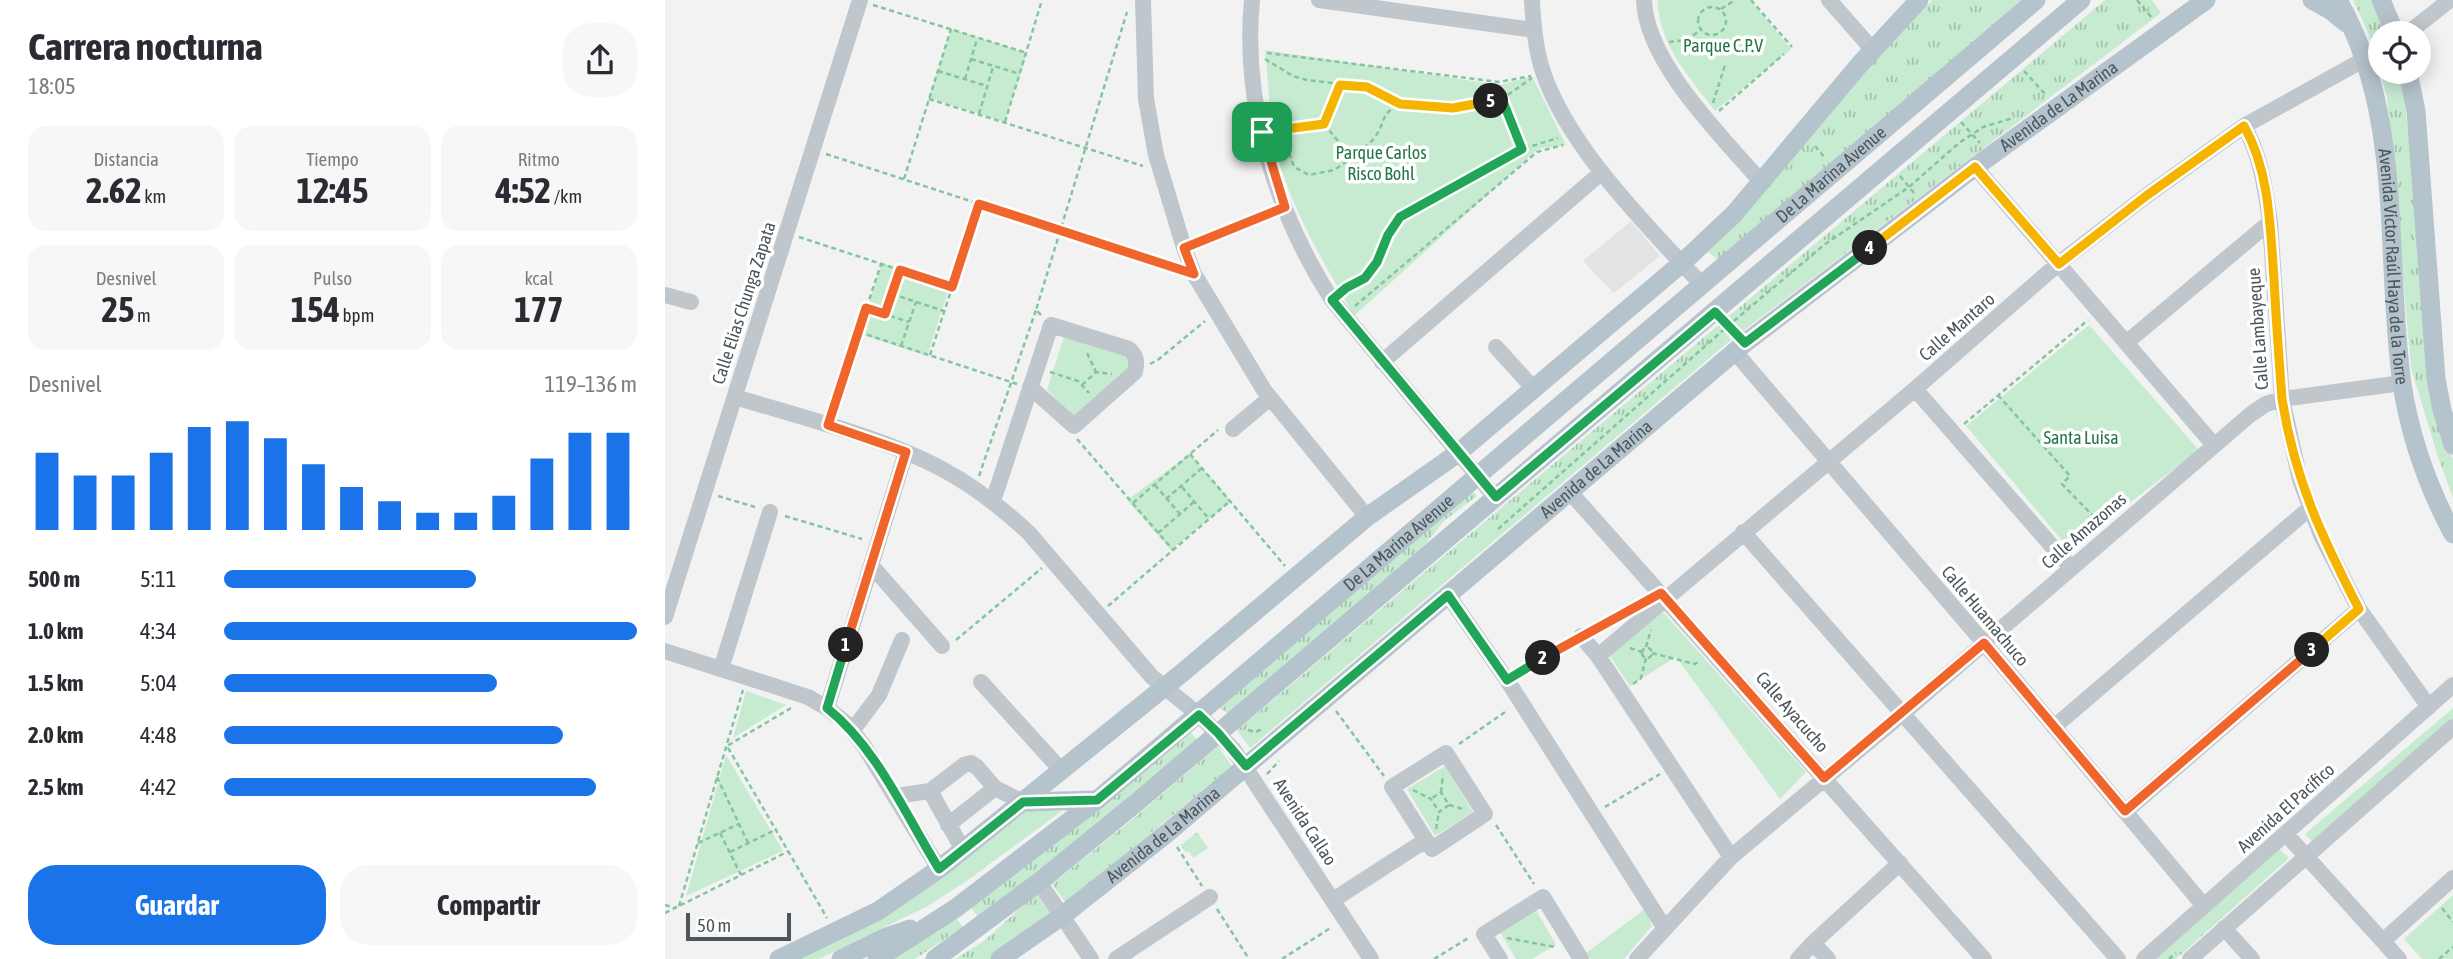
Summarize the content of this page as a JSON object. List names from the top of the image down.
{
  "streets": {
    "main road": ["Avenida de La Marina", "De La Marina Avenue", "Avenida Víctor Raúl Haya de la Torre"],
    "street": [
      "Calle Elias Chunga Zapata",
      "Calle Mantaro",
      "Calle Lambayeque",
      "Calle Amazonas",
      "Calle Huamachuco",
      "Calle Ayacucho",
      "Avenida El Pacífico",
      "Avenida Callao"
    ]
  },
  "crossings": [
    ["Avenida de La Marina", "Calle Huamachuco"],
    ["Avenida de La Marina", "Calle Ayacucho"],
    ["Avenida de La Marina", "Avenida Callao"],
    ["De La Marina Avenue", "Avenida Callao"],
    ["Avenida Víctor Raúl Haya de la Torre", "Calle Mantaro"],
    ["Avenida Víctor Raúl Haya de la Torre", "Calle Amazonas"],
    ["Calle Elias Chunga Zapata", "Avenida Callao"],
    ["Calle Mantaro", "Calle Lambayeque"],
    ["Calle Mantaro", "Calle Huamachuco"],
    ["Calle Mantaro", "Calle Ayacucho"],
    ["Calle Lambayeque", "Calle Amazonas"],
    ["Calle Lambayeque", "Avenida El Pacífico"],
    ["Calle Amazonas", "Calle Huamachuco"],
    ["Calle Amazonas", "Calle Ayacucho"],
    ["Calle Huamachuco", "Avenida El Pacífico"]
  ],
  "parks": ["Parque C.P.V", "Parque Carlos Risco Bohl", "Santa Luisa"],
  "scale_bar": "50 m",
  "page": {
    "heading": ["Carrera nocturna", "18:05"],
    "pins": [
      "5",
      "4",
      "1",
      "3",
      "2"
    ],
    "stats": [
      ["Distancia", "2.62 km"],
      ["Tiempo", "12:45"],
      ["Ritmo", "4:52 /km"],
      ["Desnivel", "25 m"],
      ["Pulso", "154 bpm"],
      ["kcal", "177"]
    ],
    "chart": ["Desnivel", "119–136 m"],
    "list": [
      {
        "name": "500 m",
        "note": "5:11"
      },
      {
        "name": "1.0 km",
        "note": "4:34"
      },
      {
        "name": "1.5 km",
        "note": "5:04"
      },
      {
        "name": "2.0 km",
        "note": "4:48"
      },
      {
        "name": "2.5 km",
        "note": "4:42"
      }
    ],
    "buttons": ["Guardar", "Compartir"],
    "scale": "50 m"
  }
}
